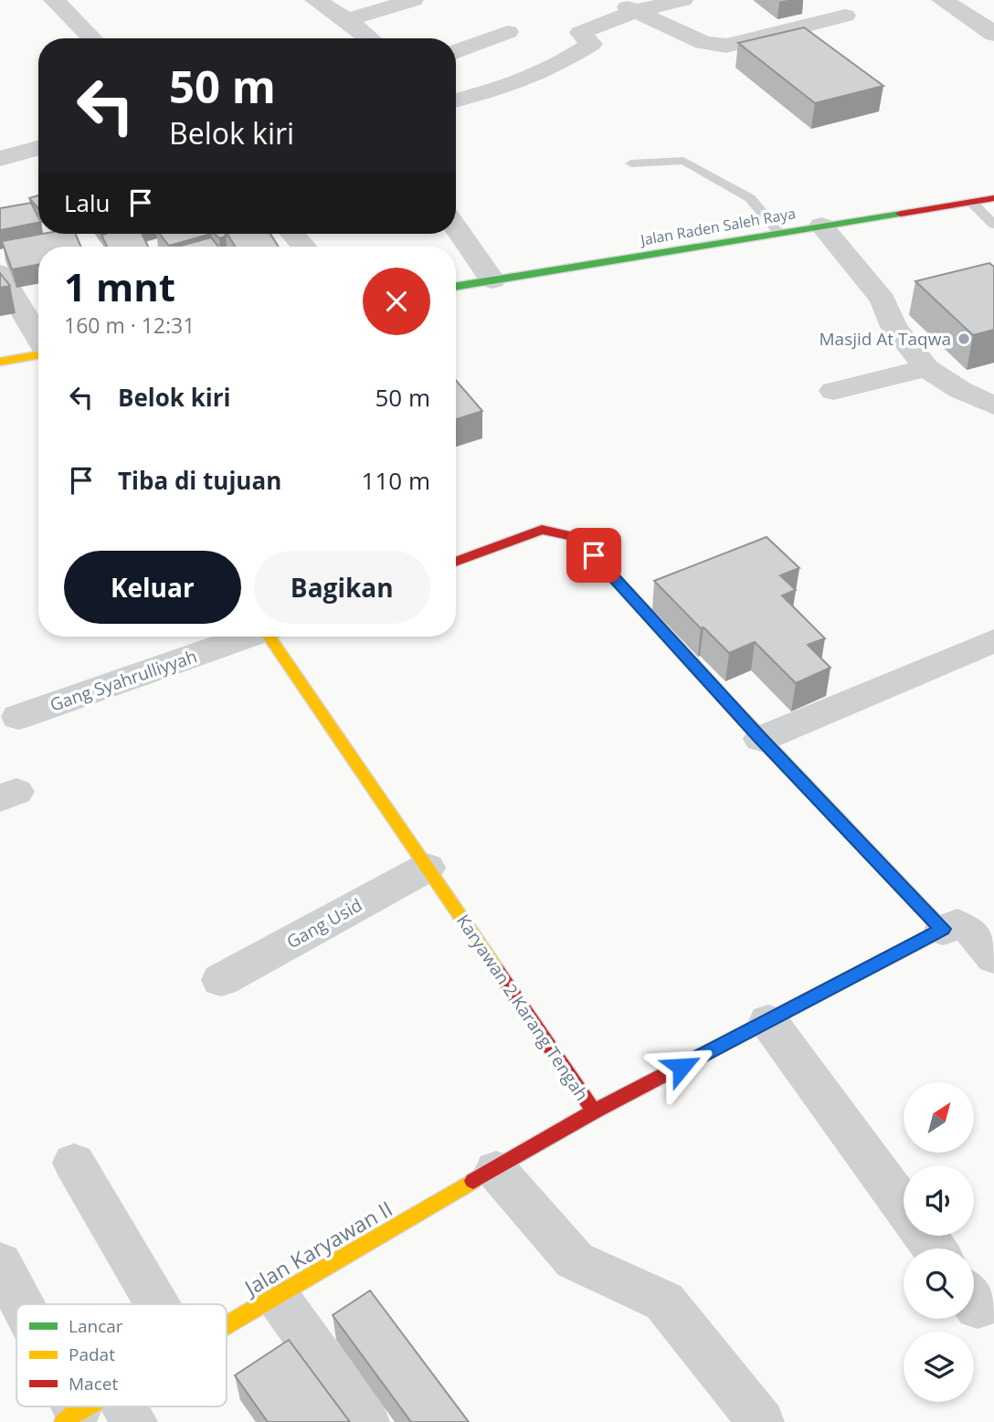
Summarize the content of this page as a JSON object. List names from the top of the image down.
{
  "streets": {
    "street": [
      "Jalan Raden Saleh Raya",
      "Gang Syahrulliyyah",
      "Gang Usid",
      "Karyawan 2 Karang Tengah",
      "Jalan Karyawan II"
    ]
  },
  "crossings": [
    ["Gang Usid", "Karyawan 2 Karang Tengah"],
    ["Karyawan 2 Karang Tengah", "Jalan Karyawan II"]
  ],
  "places": ["Masjid At Taqwa"],
  "legend": ["Lancar", "Padat", "Macet"],
  "north": "top right",
  "page": {
    "turn": ["50 m", "Belok kiri"],
    "then": "Lalu",
    "heading": ["1 mnt", "160 m · 12:31"],
    "list": [
      {
        "name": "Belok kiri",
        "value": "50 m"
      },
      {
        "name": "Tiba di tujuan",
        "value": "110 m"
      }
    ],
    "buttons": ["Keluar", "Bagikan"]
  }
}
